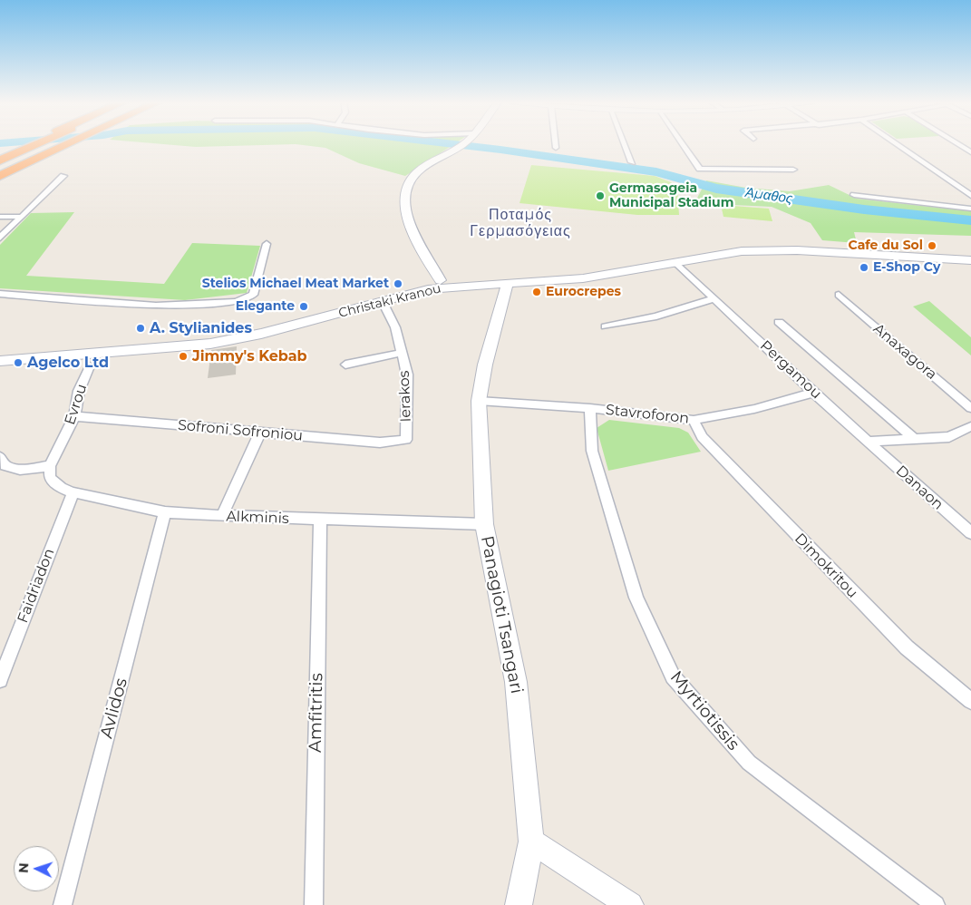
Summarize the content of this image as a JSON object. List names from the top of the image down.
{
  "streets": {
    "main road": ["Christaki Kranou", "Panagioti Tsangari"],
    "street": [
      "Anaxagora",
      "Pergamou",
      "Ierakos",
      "Evrou",
      "Stavroforon",
      "Sofroni Sofroniou",
      "Danaon",
      "Alkminis",
      "Dimokritou",
      "Faidriadon",
      "Avlidos",
      "Myrtiotissis",
      "Amfitritis"
    ]
  },
  "crossings": [
    ["Christaki Kranou", "Pergamou"],
    ["Christaki Kranou", "Ierakos"],
    ["Christaki Kranou", "Panagioti Tsangari"],
    ["Pergamou", "Stavroforon"],
    ["Pergamou", "Danaon"],
    ["Ierakos", "Sofroni Sofroniou"],
    ["Evrou", "Sofroni Sofroniou"],
    ["Evrou", "Alkminis"],
    ["Stavroforon", "Dimokritou"],
    ["Stavroforon", "Panagioti Tsangari"],
    ["Stavroforon", "Myrtiotissis"],
    ["Alkminis", "Faidriadon"],
    ["Alkminis", "Panagioti Tsangari"],
    ["Alkminis", "Avlidos"],
    ["Alkminis", "Amfitritis"]
  ],
  "districts": ["Ποταμός Γερμασόγειας"],
  "water": ["Άμαθος"],
  "places": [
    "Germasogeia Municipal Stadium",
    "Cafe du Sol",
    "E-Shop Cy",
    "Stelios Michael Meat Market",
    "Eurocrepes",
    "Elegante",
    "A. Stylianides",
    "Jimmy's Kebab",
    "Agelco Ltd"
  ],
  "north": "left"
}
